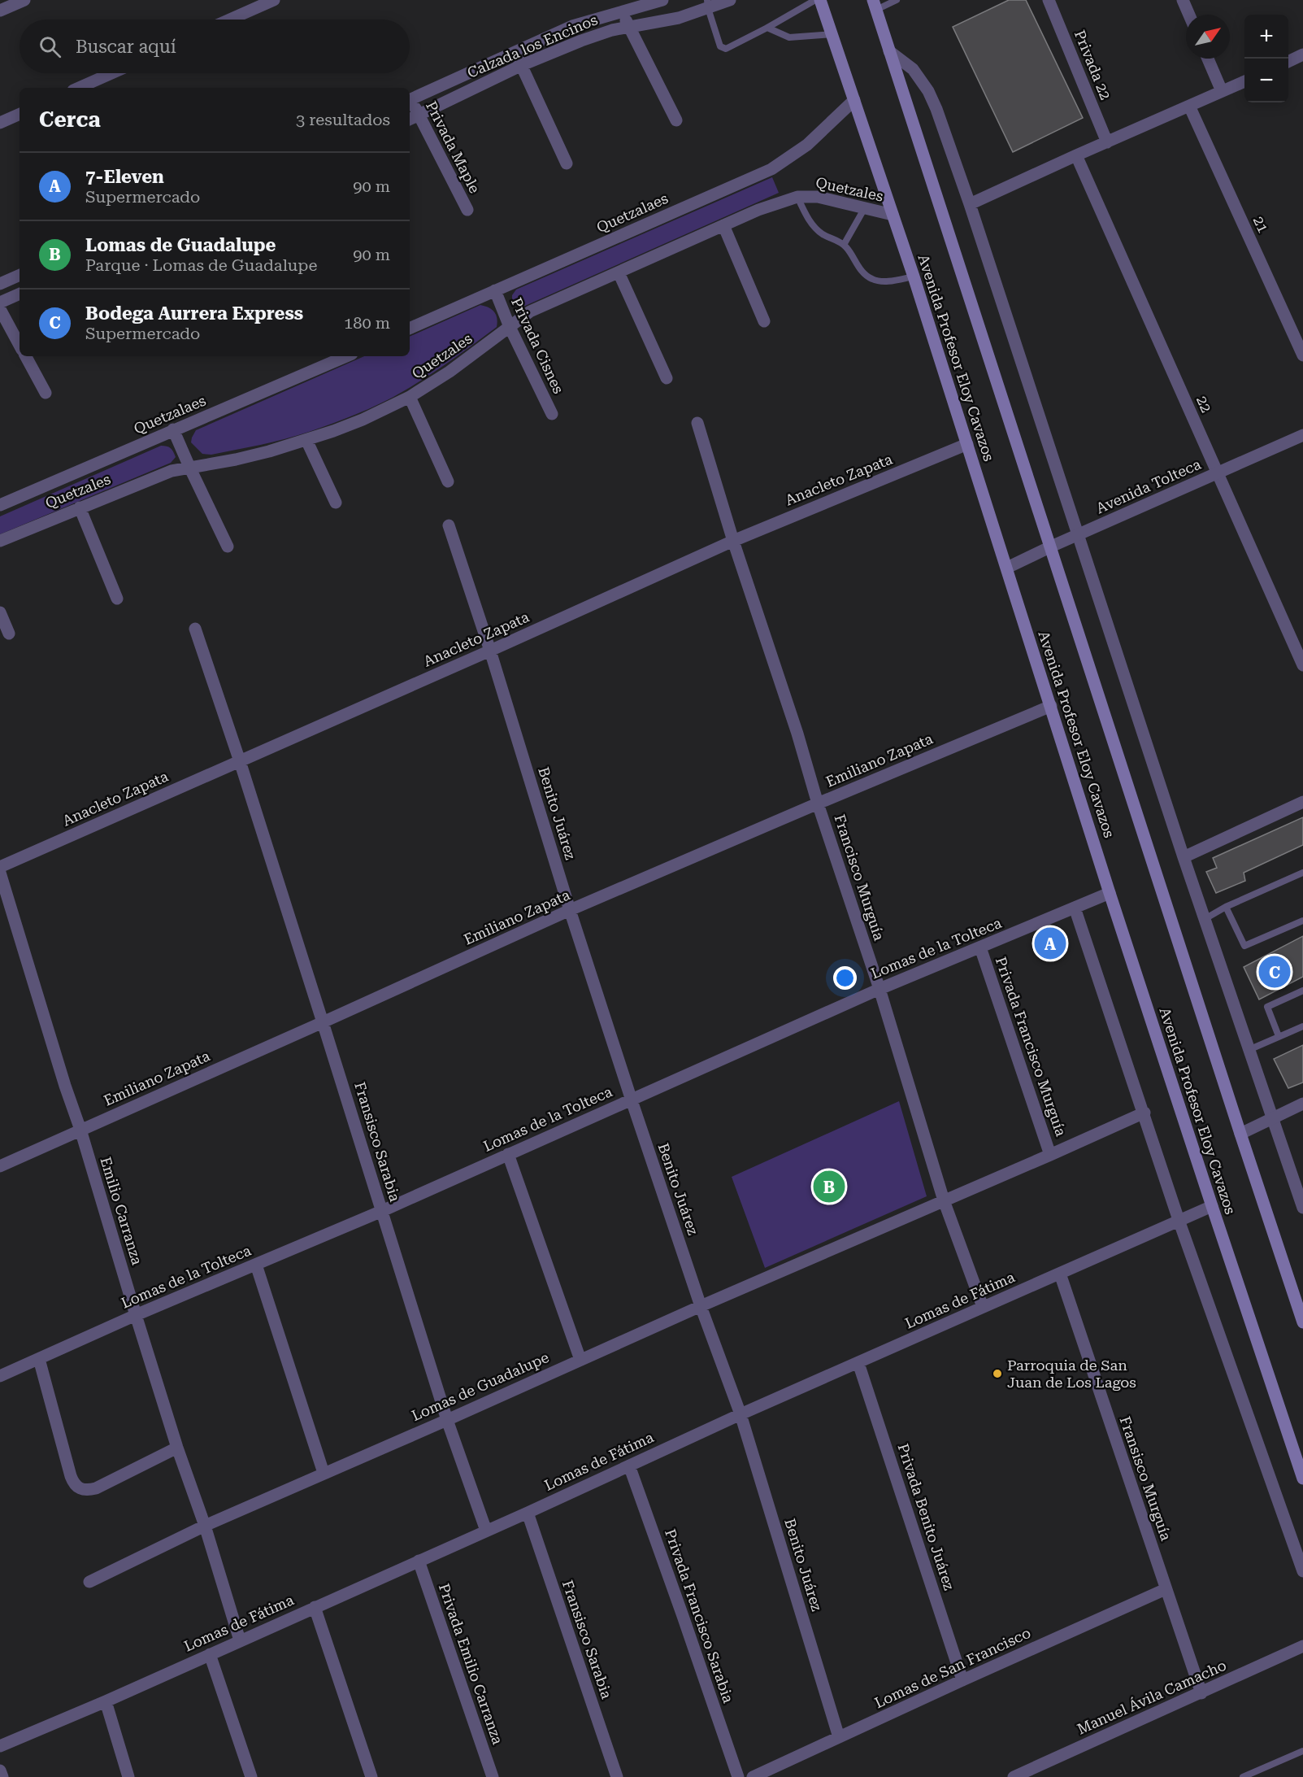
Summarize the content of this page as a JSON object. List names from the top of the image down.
{
  "streets": {
    "main road": ["Avenida Profesor Eloy Cavazos"],
    "street": [
      "Calzada los Encinos",
      "Privada 22",
      "Privada Maple",
      "Quetzales",
      "Quetzalaes",
      "21",
      "Privada Cisnes",
      "22",
      "Anacleto Zapata",
      "Avenida Tolteca",
      "Emiliano Zapata",
      "Benito Juárez",
      "Francisco Murguía",
      "Lomas de la Tolteca",
      "Privada Francisco Murguía",
      "Fransisco Sarabia",
      "Emilio Carranza",
      "Lomas de Fátima",
      "Lomas de Guadalupe",
      "Fransisco Murguía",
      "Privada Benito Juárez",
      "Privada Francisco Sarabia",
      "Privada Emilio Carranza",
      "Lomas de San Francisco",
      "Manuel Ávila Camacho"
    ]
  },
  "crossings": [
    ["Calzada los Encinos", "Privada Maple"],
    ["Quetzales", "Privada Cisnes"],
    ["Quetzales", "Avenida Profesor Eloy Cavazos"],
    ["Quetzalaes", "Privada Cisnes"],
    ["Quetzalaes", "Avenida Profesor Eloy Cavazos"],
    ["Avenida Profesor Eloy Cavazos", "Anacleto Zapata"],
    ["Avenida Profesor Eloy Cavazos", "Avenida Tolteca"],
    ["Avenida Profesor Eloy Cavazos", "Emiliano Zapata"],
    ["Avenida Profesor Eloy Cavazos", "Lomas de la Tolteca"],
    ["Avenida Profesor Eloy Cavazos", "Lomas de Fátima"],
    ["22", "Avenida Tolteca"],
    ["Anacleto Zapata", "Benito Juárez"],
    ["Anacleto Zapata", "Francisco Murguía"],
    ["Anacleto Zapata", "Fransisco Sarabia"],
    ["Emiliano Zapata", "Benito Juárez"],
    ["Emiliano Zapata", "Francisco Murguía"],
    ["Emiliano Zapata", "Fransisco Sarabia"],
    ["Emiliano Zapata", "Emilio Carranza"],
    ["Benito Juárez", "Lomas de la Tolteca"],
    ["Benito Juárez", "Lomas de Fátima"],
    ["Benito Juárez", "Lomas de Guadalupe"],
    ["Benito Juárez", "Lomas de San Francisco"],
    ["Francisco Murguía", "Lomas de la Tolteca"],
    ["Francisco Murguía", "Lomas de Fátima"],
    ["Francisco Murguía", "Lomas de Guadalupe"],
    ["Lomas de la Tolteca", "Privada Francisco Murguía"],
    ["Lomas de la Tolteca", "Fransisco Sarabia"],
    ["Lomas de la Tolteca", "Emilio Carranza"],
    ["Privada Francisco Murguía", "Lomas de Guadalupe"],
    ["Fransisco Sarabia", "Lomas de Fátima"],
    ["Fransisco Sarabia", "Lomas de Guadalupe"],
    ["Emilio Carranza", "Lomas de Fátima"],
    ["Emilio Carranza", "Lomas de Guadalupe"],
    ["Lomas de Fátima", "Fransisco Murguía"],
    ["Lomas de Fátima", "Privada Benito Juárez"],
    ["Lomas de Fátima", "Privada Francisco Sarabia"],
    ["Lomas de Fátima", "Privada Emilio Carranza"],
    ["Fransisco Murguía", "Lomas de San Francisco"],
    ["Fransisco Murguía", "Manuel Ávila Camacho"],
    ["Privada Benito Juárez", "Lomas de San Francisco"]
  ],
  "places": ["Parroquia de San Juan de Los Lagos"],
  "north": "top right",
  "page": {
    "map_buttons": ["+", "−"],
    "search": "Buscar aquí",
    "heading": ["Cerca", "3 resultados"],
    "list": [
      {
        "mark": "A",
        "name": "7-Eleven",
        "note": "Supermercado",
        "value": "90 m"
      },
      {
        "mark": "B",
        "name": "Lomas de Guadalupe",
        "note": "Parque · Lomas de Guadalupe",
        "value": "90 m"
      },
      {
        "mark": "C",
        "name": "Bodega Aurrera Express",
        "note": "Supermercado",
        "value": "180 m"
      }
    ],
    "pins": ["A", "C", "B"]
  }
}
